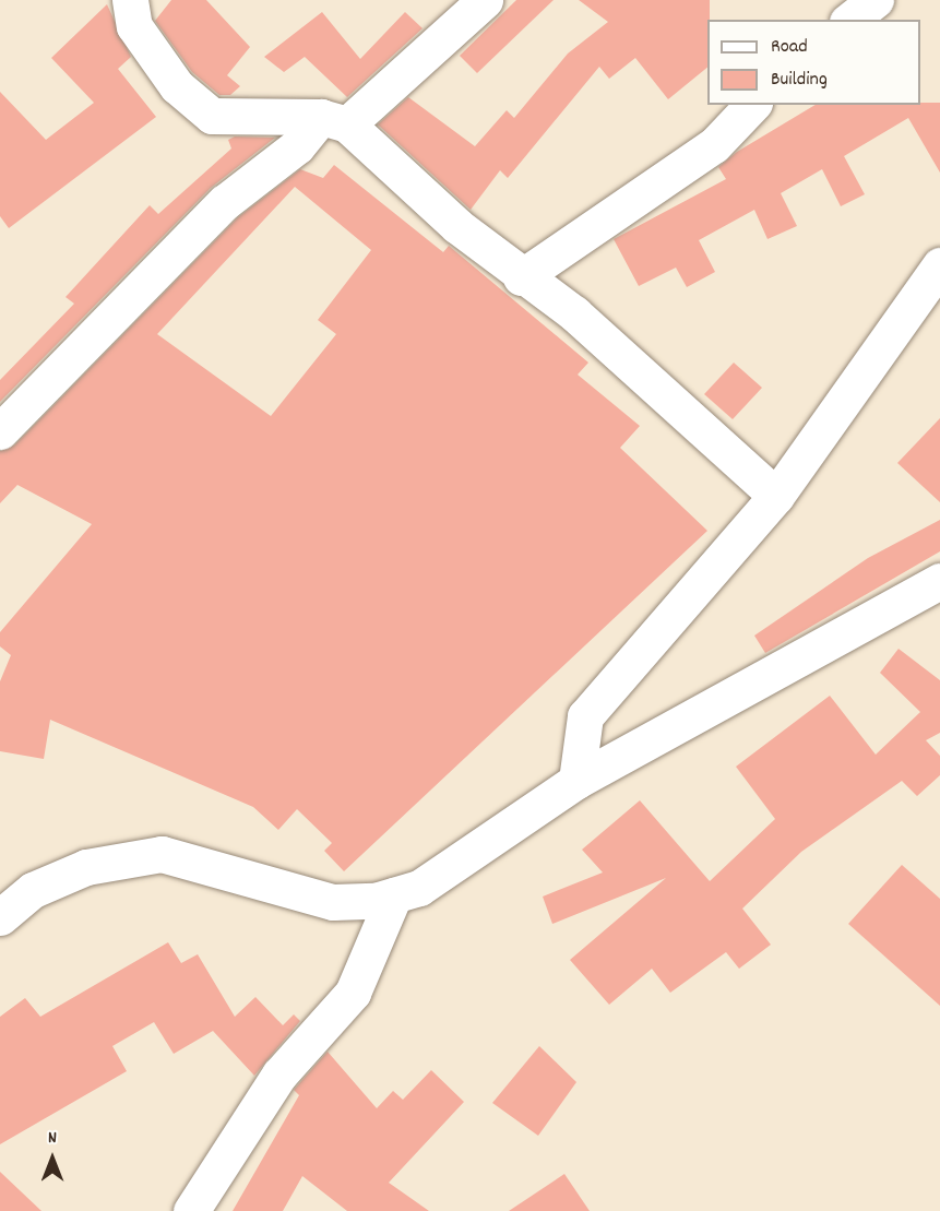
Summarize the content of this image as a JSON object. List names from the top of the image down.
{
  "legend": ["Road", "Building"],
  "north": "top"
}
